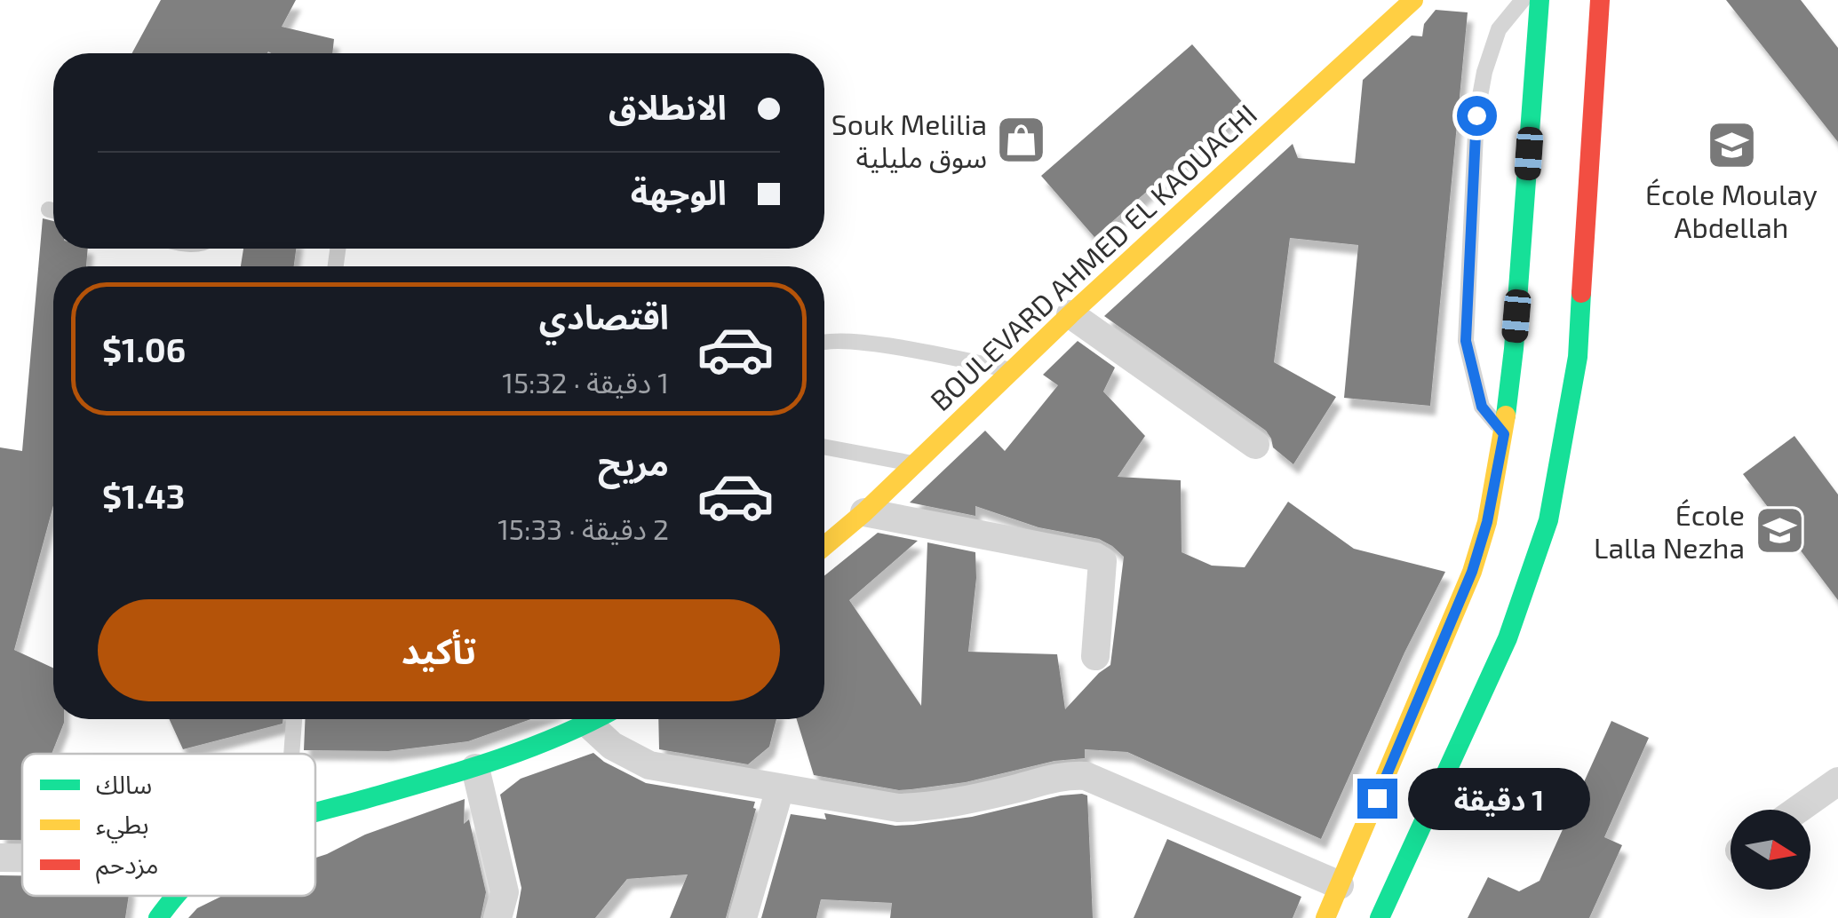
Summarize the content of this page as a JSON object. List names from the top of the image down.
{
  "streets": {
    "main road": ["BOULEVARD AHMED EL KAOUACHI"]
  },
  "places": {
    "shop": ["Souk Melilia سوق مليلية"],
    "school or university": ["École Moulay Abdellah", "École Lalla Nezha"]
  },
  "legend": ["سالك", "بطيء", "مزدحم"],
  "north": "right",
  "page": {
    "banner": ["الانطلاق", "الوجهة"],
    "list": [
      {
        "name": "اقتصادي",
        "note": "1 دقيقة · 15:32",
        "value": "$1.06"
      },
      {
        "name": "مريح",
        "note": "2 دقيقة · 15:33",
        "value": "$1.43"
      }
    ],
    "buttons": "تأكيد",
    "bubble": "1 دقيقة"
  }
}
